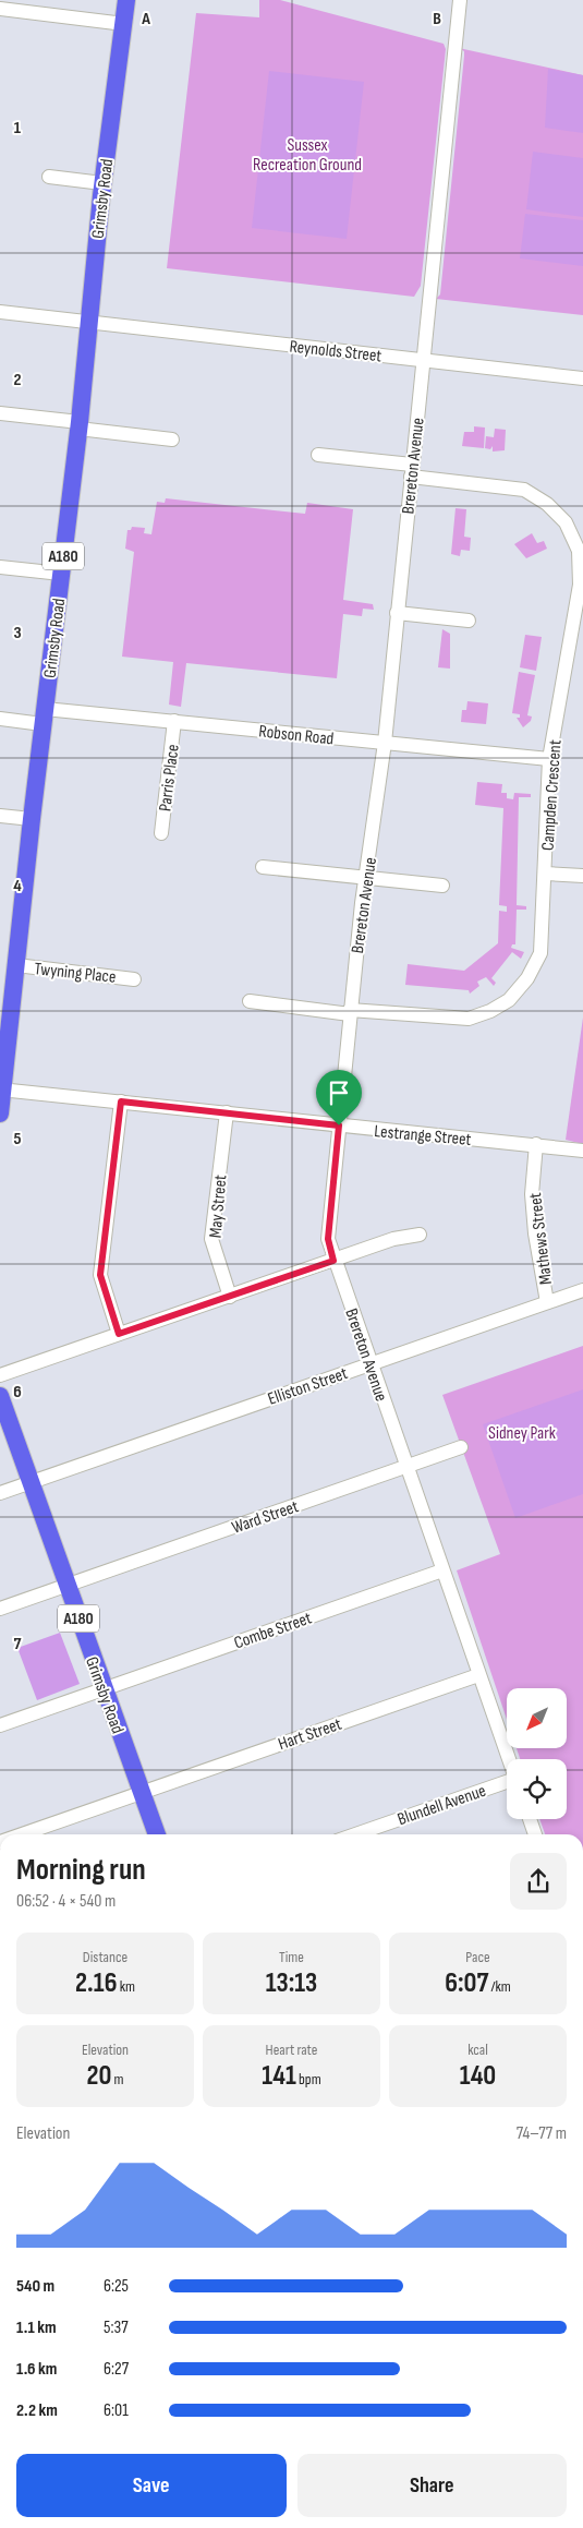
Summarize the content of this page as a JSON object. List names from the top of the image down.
{
  "streets": {
    "main road": ["Grimsby Road", "A180"],
    "street": [
      "Reynolds Street",
      "Brereton Avenue",
      "Robson Road",
      "Parris Place",
      "Campden Crescent",
      "Twyning Place",
      "Lestrange Street",
      "May Street",
      "Mathews Street",
      "Elliston Street",
      "Ward Street",
      "Combe Street",
      "Hart Street",
      "Blundell Avenue"
    ]
  },
  "crossings": [
    ["Grimsby Road", "Reynolds Street"],
    ["Grimsby Road", "Robson Road"],
    ["Grimsby Road", "Twyning Place"],
    ["Grimsby Road", "Lestrange Street"],
    ["Grimsby Road", "Elliston Street"],
    ["Grimsby Road", "Ward Street"],
    ["Grimsby Road", "Combe Street"],
    ["Grimsby Road", "Hart Street"],
    ["Reynolds Street", "Brereton Avenue"],
    ["Brereton Avenue", "Robson Road"],
    ["Brereton Avenue", "Campden Crescent"],
    ["Brereton Avenue", "Lestrange Street"],
    ["Brereton Avenue", "Elliston Street"],
    ["Brereton Avenue", "Ward Street"],
    ["Brereton Avenue", "Combe Street"],
    ["Brereton Avenue", "Hart Street"],
    ["Robson Road", "Parris Place"],
    ["Robson Road", "Campden Crescent"],
    ["Lestrange Street", "May Street"],
    ["Lestrange Street", "Mathews Street"],
    ["Mathews Street", "Elliston Street"]
  ],
  "parks": ["Sussex Recreation Ground", "Sidney Park"],
  "north": "bottom left",
  "page": {
    "heading": ["Morning run", "06:52 · 4 × 540 m"],
    "stats": [
      ["Distance", "2.16 km"],
      ["Time", "13:13"],
      ["Pace", "6:07 /km"],
      ["Elevation", "20 m"],
      ["Heart rate", "141 bpm"],
      ["kcal", "140"]
    ],
    "chart": ["Elevation", "74–77 m"],
    "list": [
      {
        "name": "540 m",
        "note": "6:25"
      },
      {
        "name": "1.1 km",
        "note": "5:37"
      },
      {
        "name": "1.6 km",
        "note": "6:27"
      },
      {
        "name": "2.2 km",
        "note": "6:01"
      }
    ],
    "buttons": ["Save", "Share"]
  },
  "grid": {
    "columns": ["A", "B"],
    "rows": [
      "1",
      "2",
      "3",
      "4",
      "5",
      "6",
      "7"
    ]
  }
}
